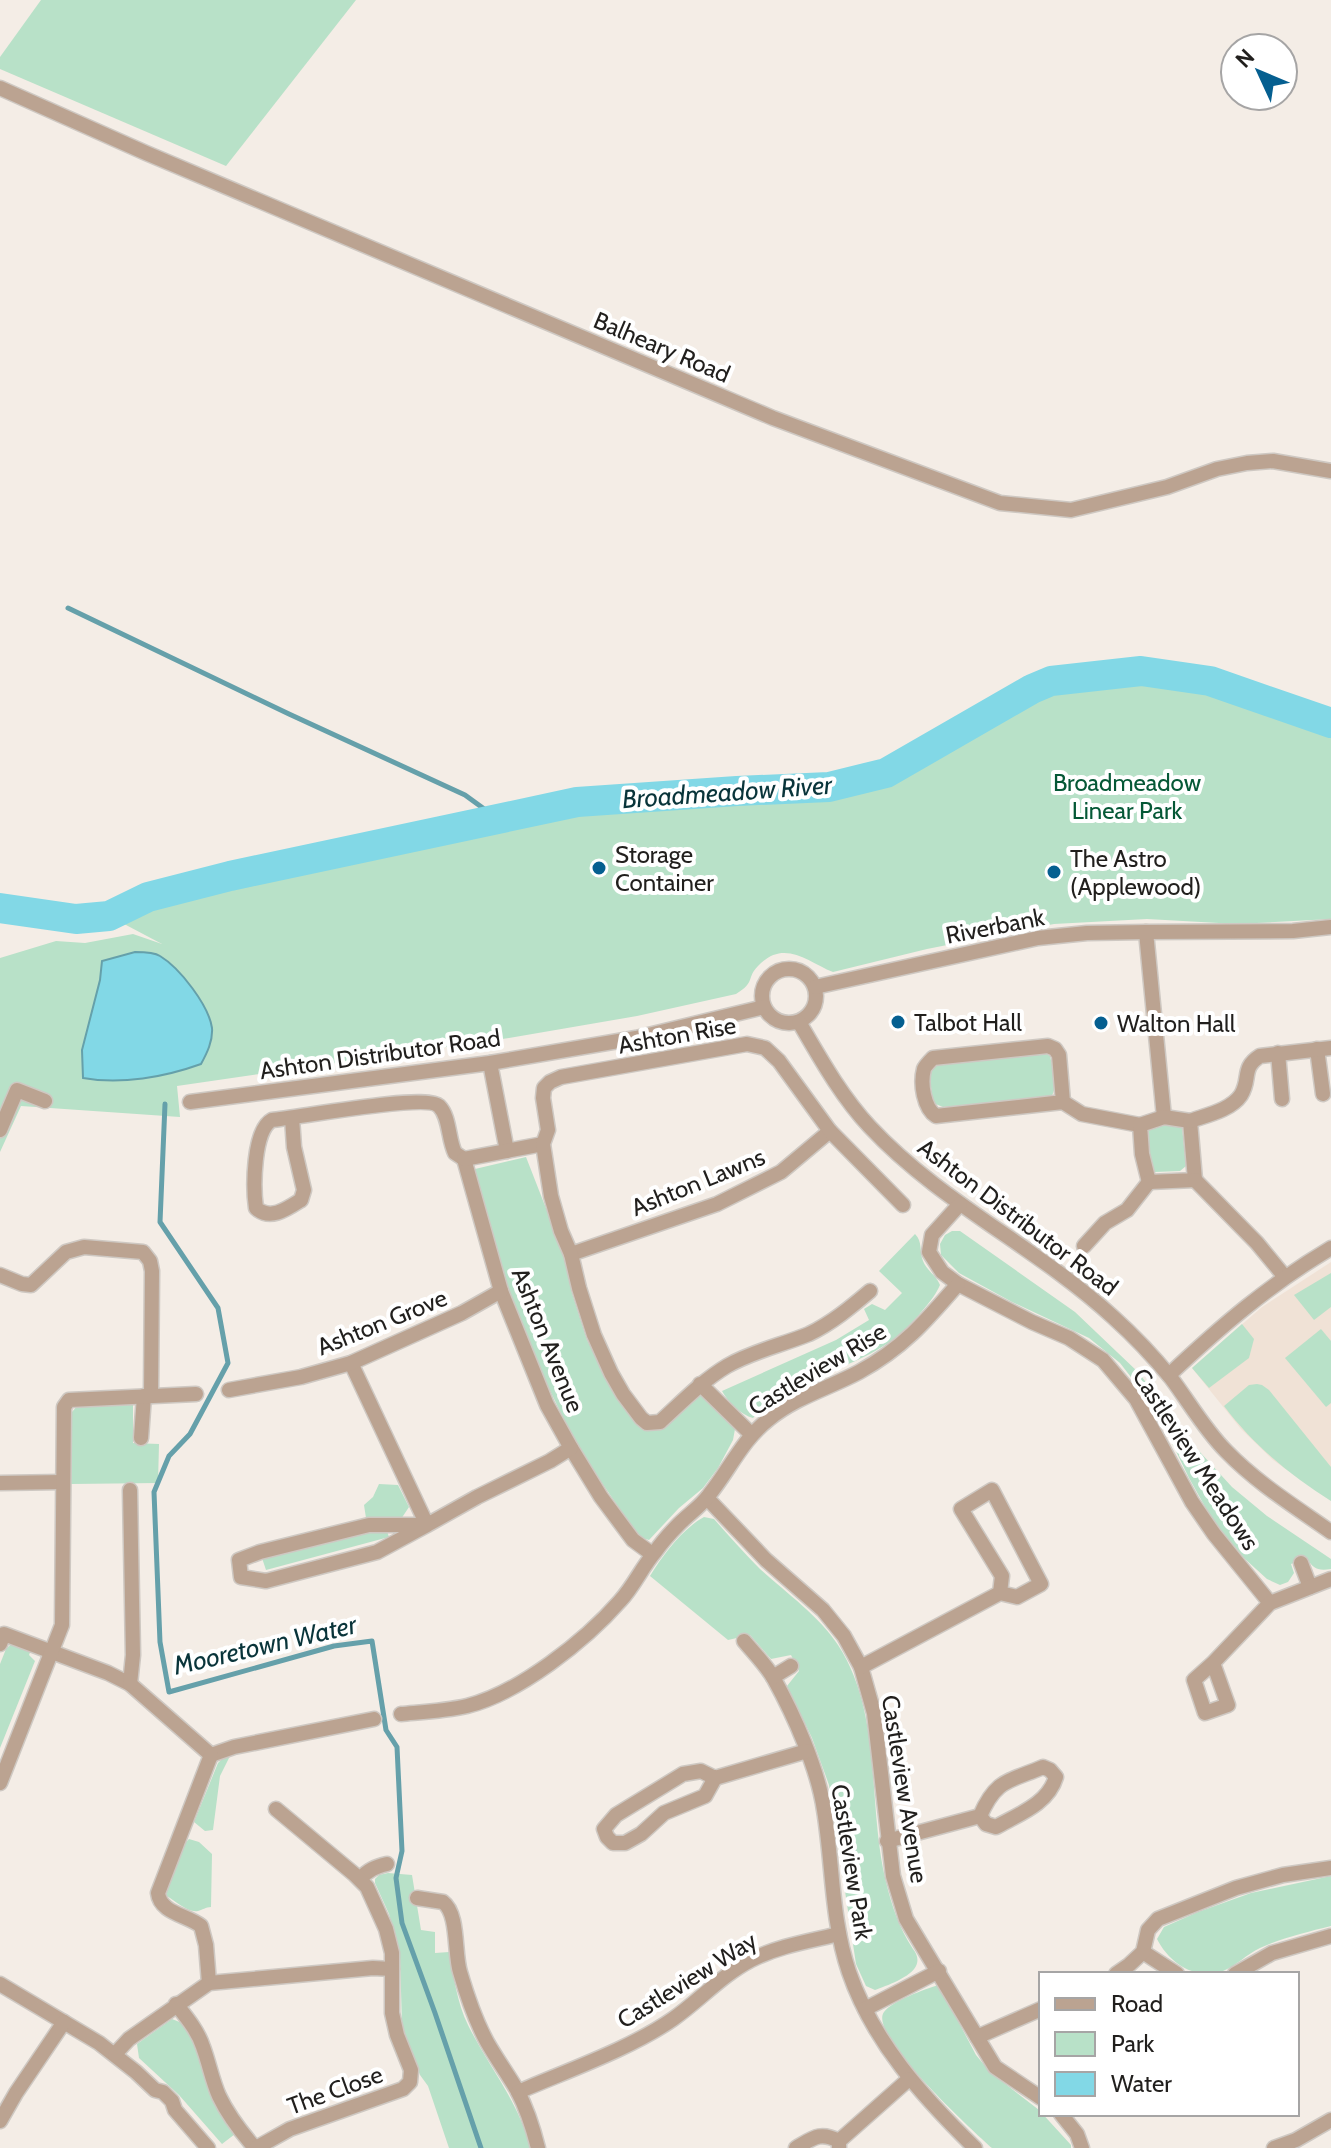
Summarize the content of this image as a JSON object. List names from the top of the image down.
{
  "streets": {
    "street": [
      "Balheary Road",
      "Riverbank",
      "Ashton Rise",
      "Ashton Distributor Road",
      "Ashton Lawns",
      "Ashton Grove",
      "Ashton Avenue",
      "Castleview Rise",
      "Castleview Meadows",
      "Castleview Avenue",
      "Castleview Park",
      "Castleview Way",
      "The Close"
    ]
  },
  "crossings": [
    ["Riverbank", "Ashton Distributor Road"],
    ["Ashton Rise", "Ashton Lawns"],
    ["Ashton Rise", "Ashton Avenue"],
    ["Ashton Distributor Road", "Castleview Meadows"],
    ["Ashton Lawns", "Ashton Avenue"],
    ["Ashton Grove", "Ashton Avenue"],
    ["Ashton Avenue", "Castleview Rise"],
    ["Castleview Rise", "Castleview Meadows"],
    ["Castleview Rise", "Castleview Avenue"],
    ["Castleview Park", "Castleview Way"]
  ],
  "water": ["Broadmeadow River", "Mooretown Water"],
  "parks": ["Broadmeadow Linear Park"],
  "places": [
    "Storage Container",
    "The Astro (Applewood)",
    "Talbot Hall",
    "Walton Hall"
  ],
  "legend": ["Road", "Park", "Water"],
  "north": "top left"
}
